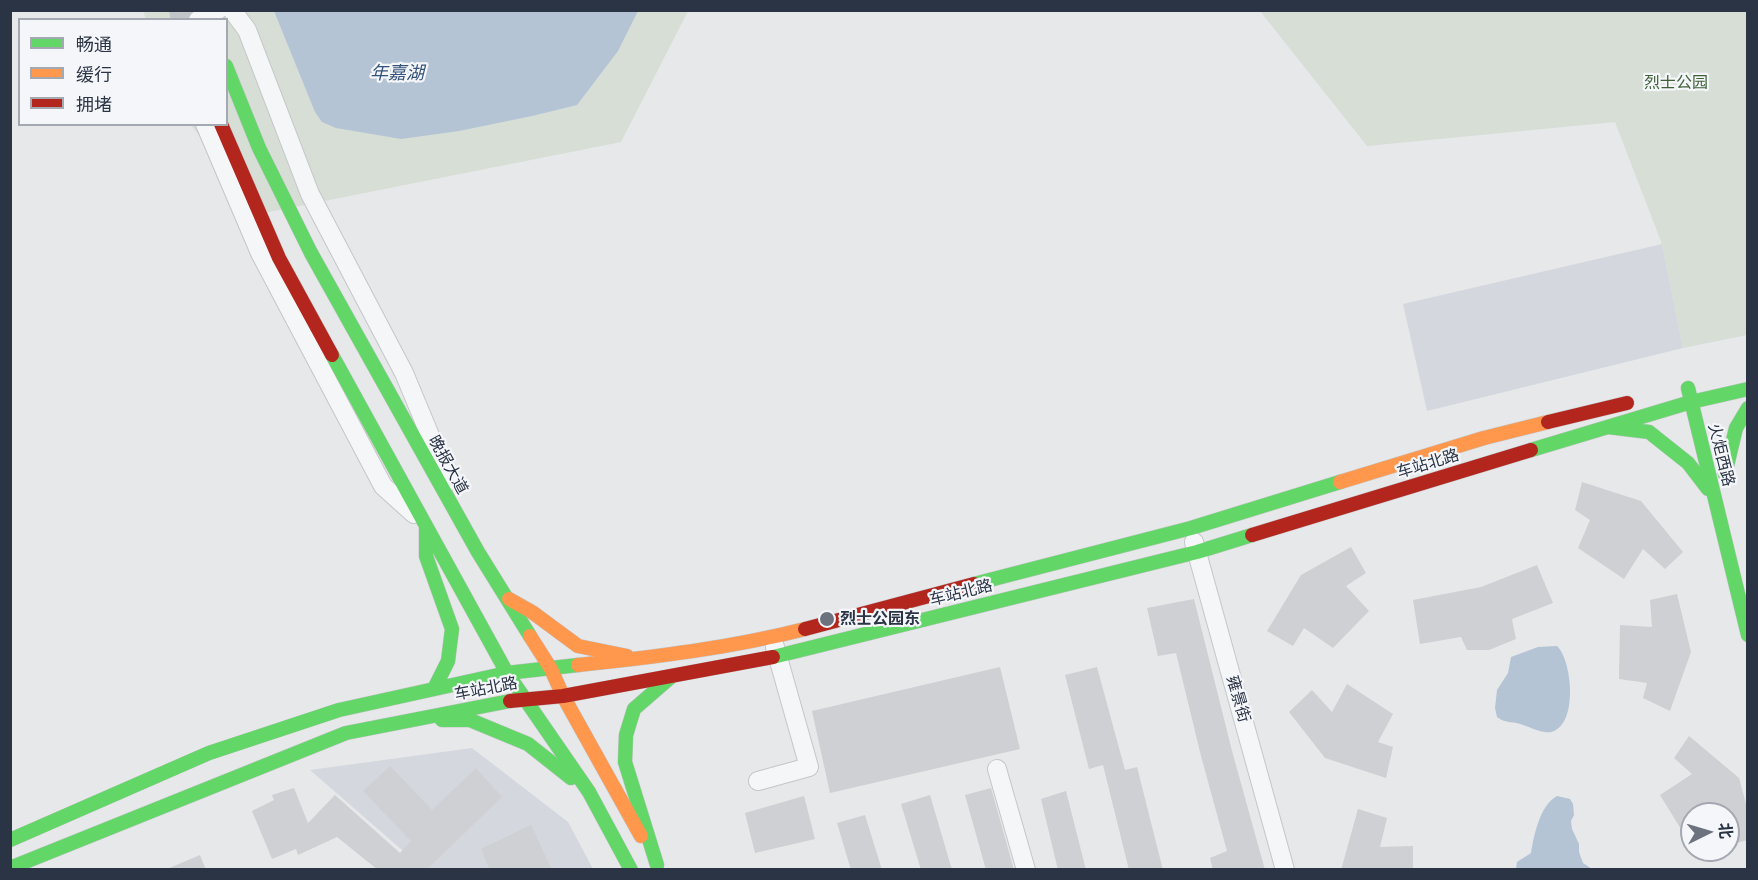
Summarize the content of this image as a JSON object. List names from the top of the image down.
{
  "streets": {
    "main road": ["火炬西路", "车站北路", "晚报大道"],
    "street": ["雍景街"]
  },
  "crossings": [
    ["火炬西路", "车站北路"],
    ["车站北路", "晚报大道"],
    ["车站北路", "雍景街"]
  ],
  "water": ["年嘉湖"],
  "parks": ["烈士公园"],
  "places": ["烈士公园东"],
  "legend": ["畅通", "缓行", "拥堵"],
  "north": "right"
}
